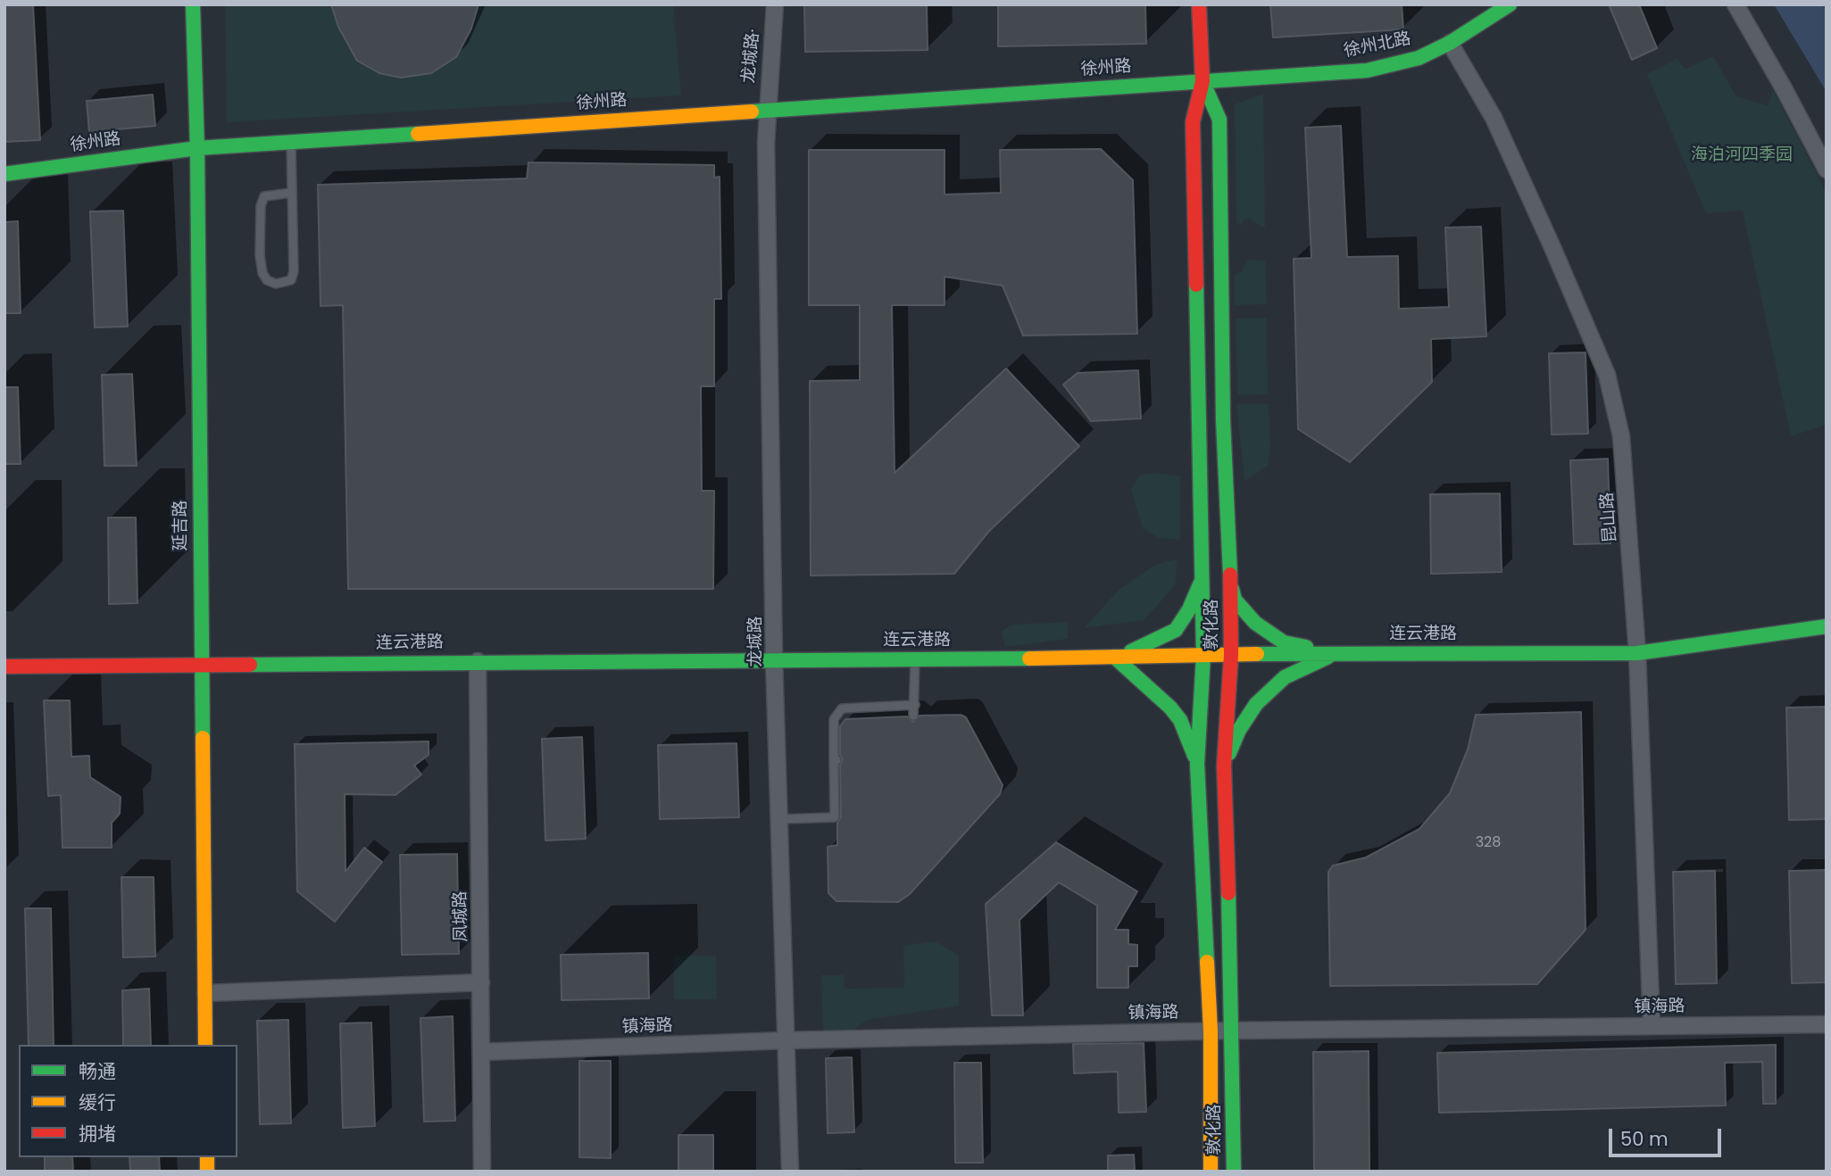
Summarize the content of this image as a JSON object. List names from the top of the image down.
{
  "streets": {
    "main road": [
      "徐州北路",
      "徐州路",
      "延吉路",
      "敦化路",
      "连云港路"
    ],
    "street": [
      "龙城路·",
      "昆山路",
      "龙城路",
      "凤城路",
      "镇海路"
    ]
  },
  "crossings": [
    ["徐州北路", "徐州路"],
    ["徐州北路", "昆山路"],
    ["徐州北路", "敦化路"],
    ["龙城路·", "徐州路"],
    ["龙城路·", "龙城路"],
    ["徐州路", "延吉路"],
    ["徐州路", "敦化路"],
    ["徐州路", "龙城路"],
    ["昆山路", "连云港路"],
    ["昆山路", "镇海路"],
    ["延吉路", "连云港路"],
    ["敦化路", "连云港路"],
    ["敦化路", "镇海路"],
    ["连云港路", "龙城路"],
    ["连云港路", "凤城路"],
    ["龙城路", "镇海路"],
    ["凤城路", "镇海路"]
  ],
  "parks": ["海泊河四季园"],
  "house_numbers": ["328"],
  "legend": ["畅通", "缓行", "拥堵"],
  "scale_bar": "50 m"
}
